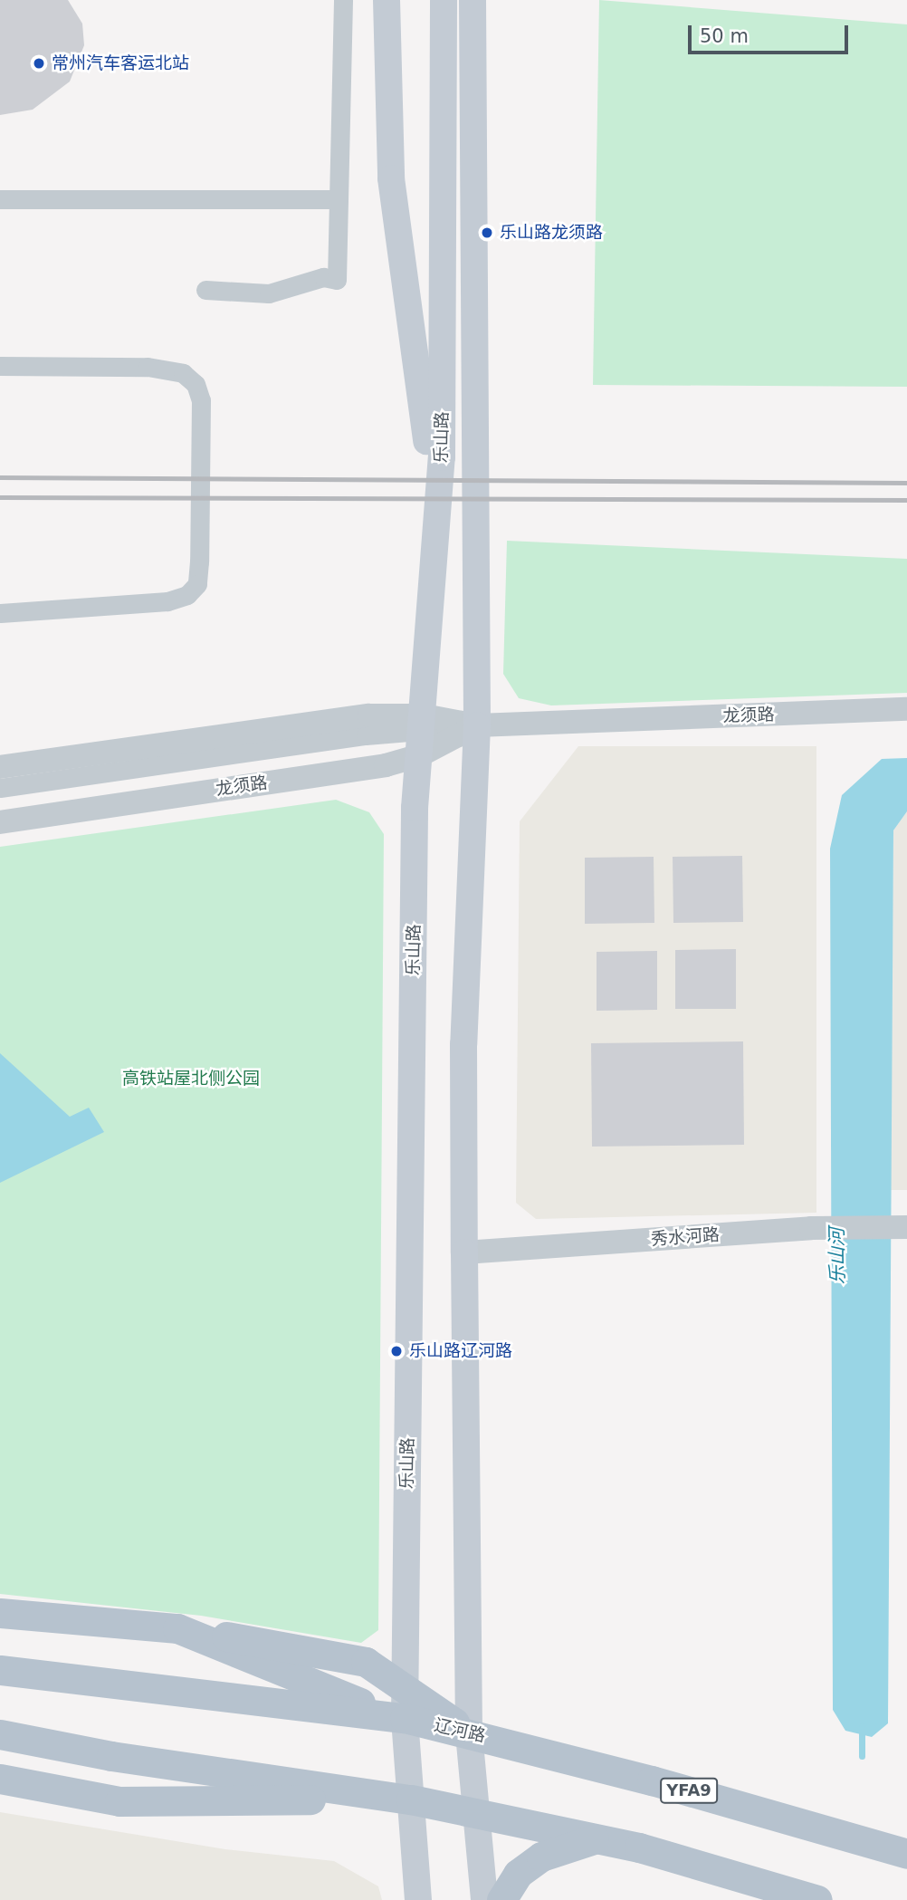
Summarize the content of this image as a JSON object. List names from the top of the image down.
{
  "streets": {
    "main road": ["乐山路", "辽河路", "YFA9"],
    "street": ["龙须路", "秀水河路"]
  },
  "crossings": [
    ["乐山路", "龙须路"],
    ["乐山路", "秀水河路"],
    ["乐山路", "辽河路"]
  ],
  "water": ["乐山河"],
  "parks": ["高铁站屋北侧公园"],
  "places": ["常州汽车客运北站", "乐山路龙须路", "乐山路辽河路"],
  "scale_bar": "50 m"
}
